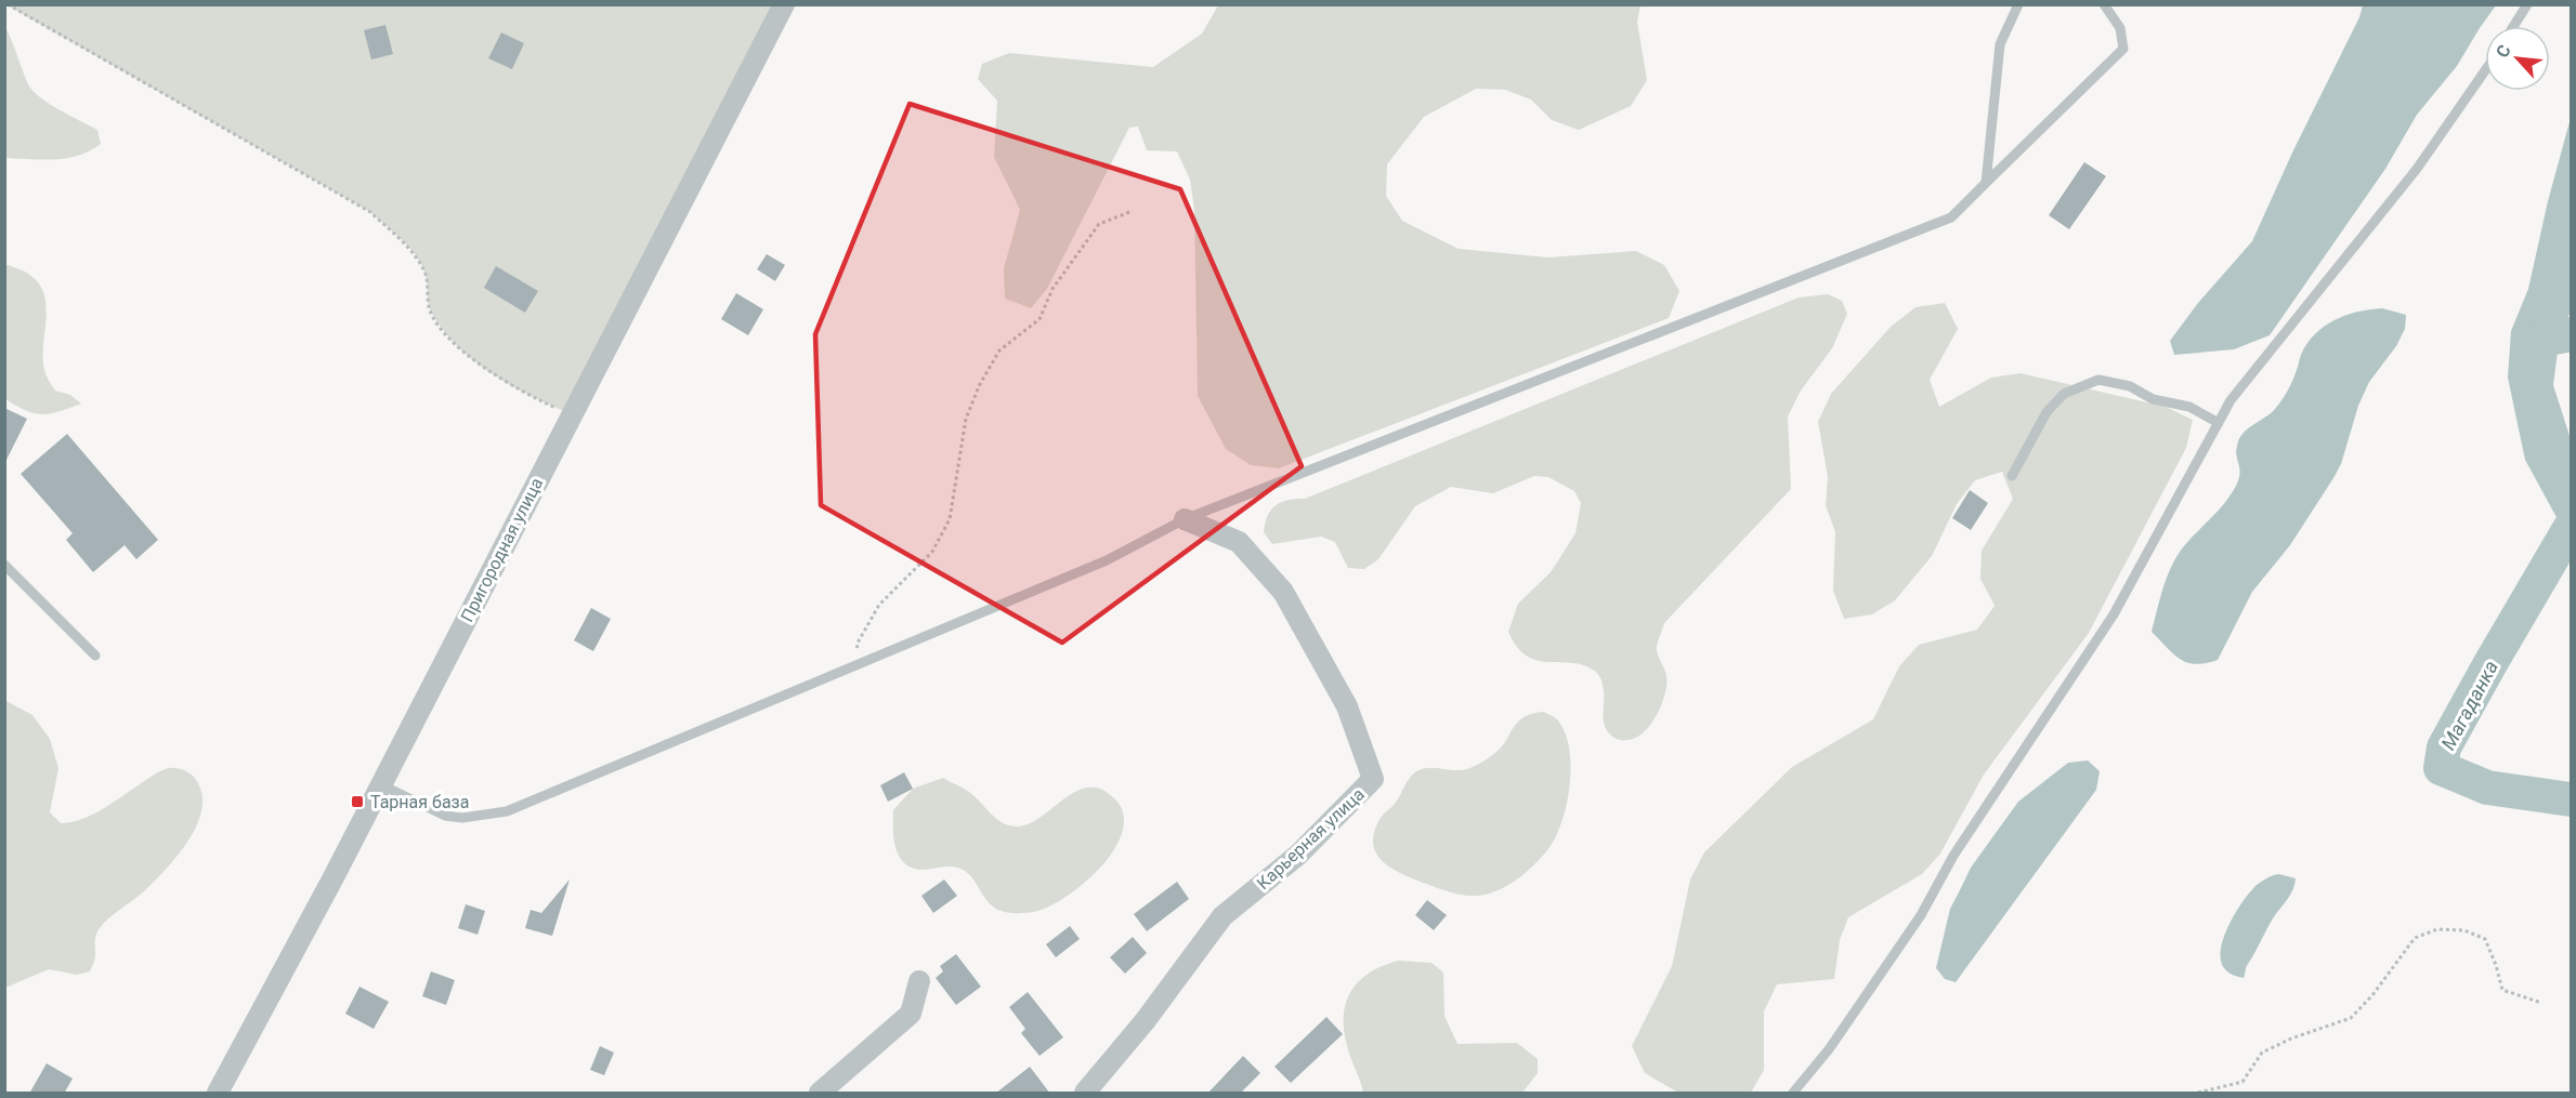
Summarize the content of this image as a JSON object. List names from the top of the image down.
{
  "streets": {
    "street": ["Пригородная улица", "Карьерная улица"]
  },
  "water": ["Магаданка"],
  "places": {
    "transit": ["Тарная база"]
  },
  "north": "top left"
}
